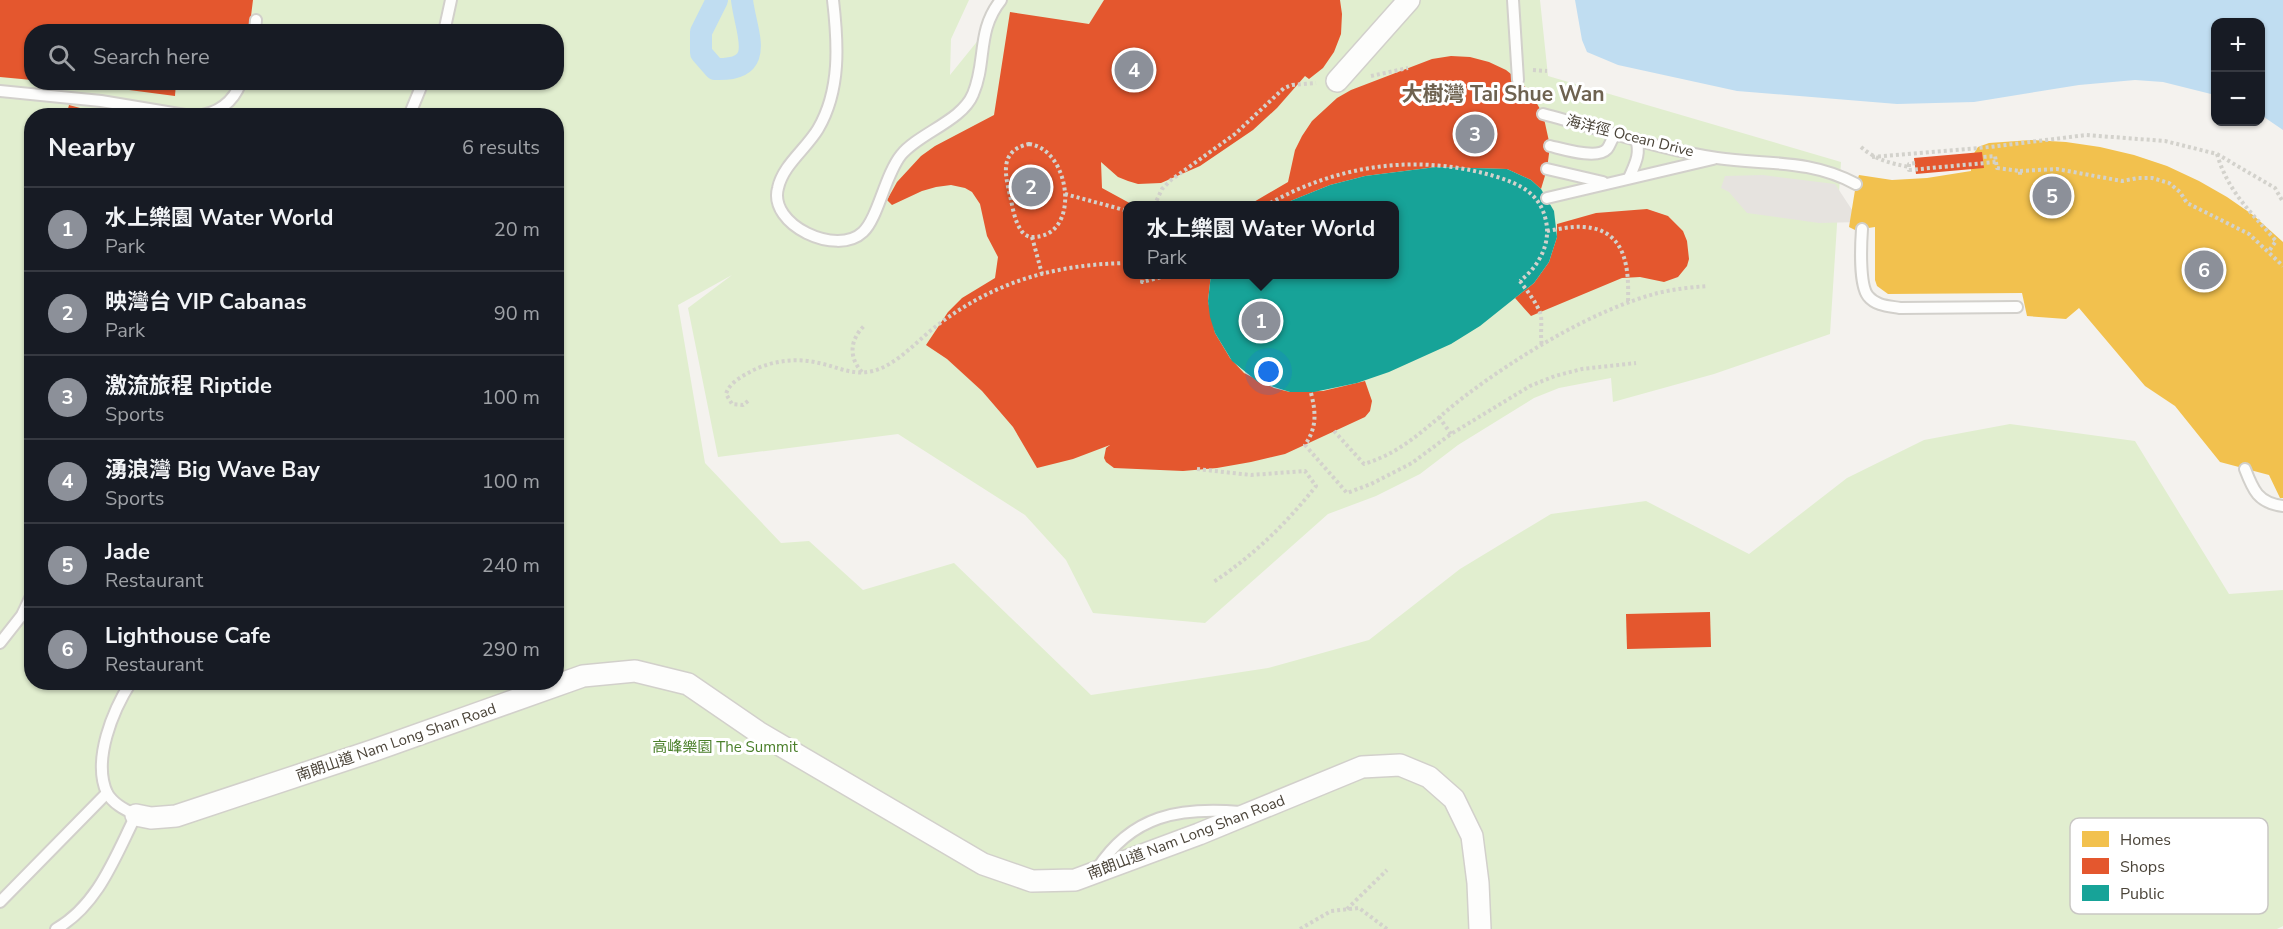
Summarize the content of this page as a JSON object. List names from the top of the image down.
{
  "streets": {
    "street": ["南朗山道 Nam Long Shan Road"],
    "lane": ["海洋徑 Ocean Drive"]
  },
  "districts": ["大樹灣 Tai Shue Wan"],
  "parks": ["高峰樂園 The Summit"],
  "legend": ["Homes", "Shops", "Public"],
  "page": {
    "map_buttons": ["+", "−"],
    "search": "Search here",
    "pins": [
      "4",
      "3",
      "2",
      "5",
      "6",
      "1"
    ],
    "heading": ["Nearby", "6 results"],
    "list": [
      {
        "mark": "1",
        "name": "水上樂園 Water World",
        "note": "Park",
        "value": "20 m"
      },
      {
        "mark": "2",
        "name": "映灣台 VIP Cabanas",
        "note": "Park",
        "value": "90 m"
      },
      {
        "mark": "3",
        "name": "激流旅程 Riptide",
        "note": "Sports",
        "value": "100 m"
      },
      {
        "mark": "4",
        "name": "湧浪灣 Big Wave Bay",
        "note": "Sports",
        "value": "100 m"
      },
      {
        "mark": "5",
        "name": "Jade",
        "note": "Restaurant",
        "value": "240 m"
      },
      {
        "mark": "6",
        "name": "Lighthouse Cafe",
        "note": "Restaurant",
        "value": "290 m"
      }
    ],
    "popup": ["水上樂園 Water World", "Park"]
  }
}
